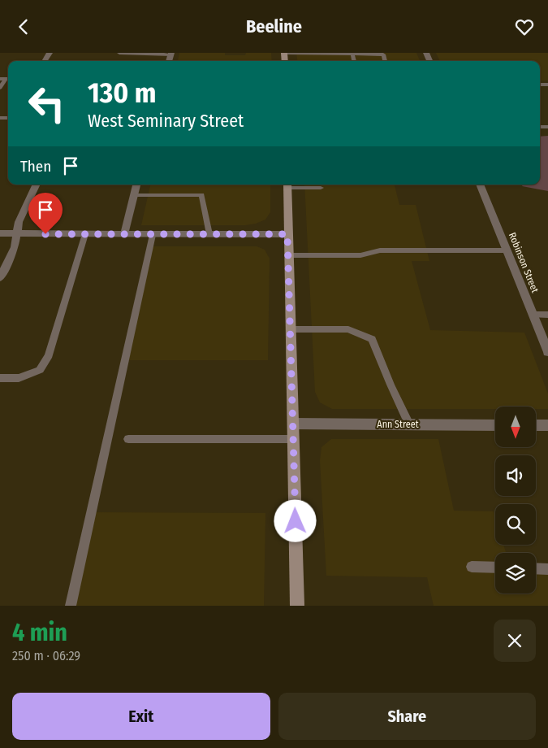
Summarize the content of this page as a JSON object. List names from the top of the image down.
{
  "streets": {
    "street": ["Robinson Street", "Ann Street"]
  },
  "north": "bottom",
  "page": {
    "header": "Beeline",
    "turn": ["130 m", "West Seminary Street"],
    "then": "Then",
    "heading": ["4 min", "250 m · 06:29"],
    "buttons": ["Exit", "Share"]
  }
}
